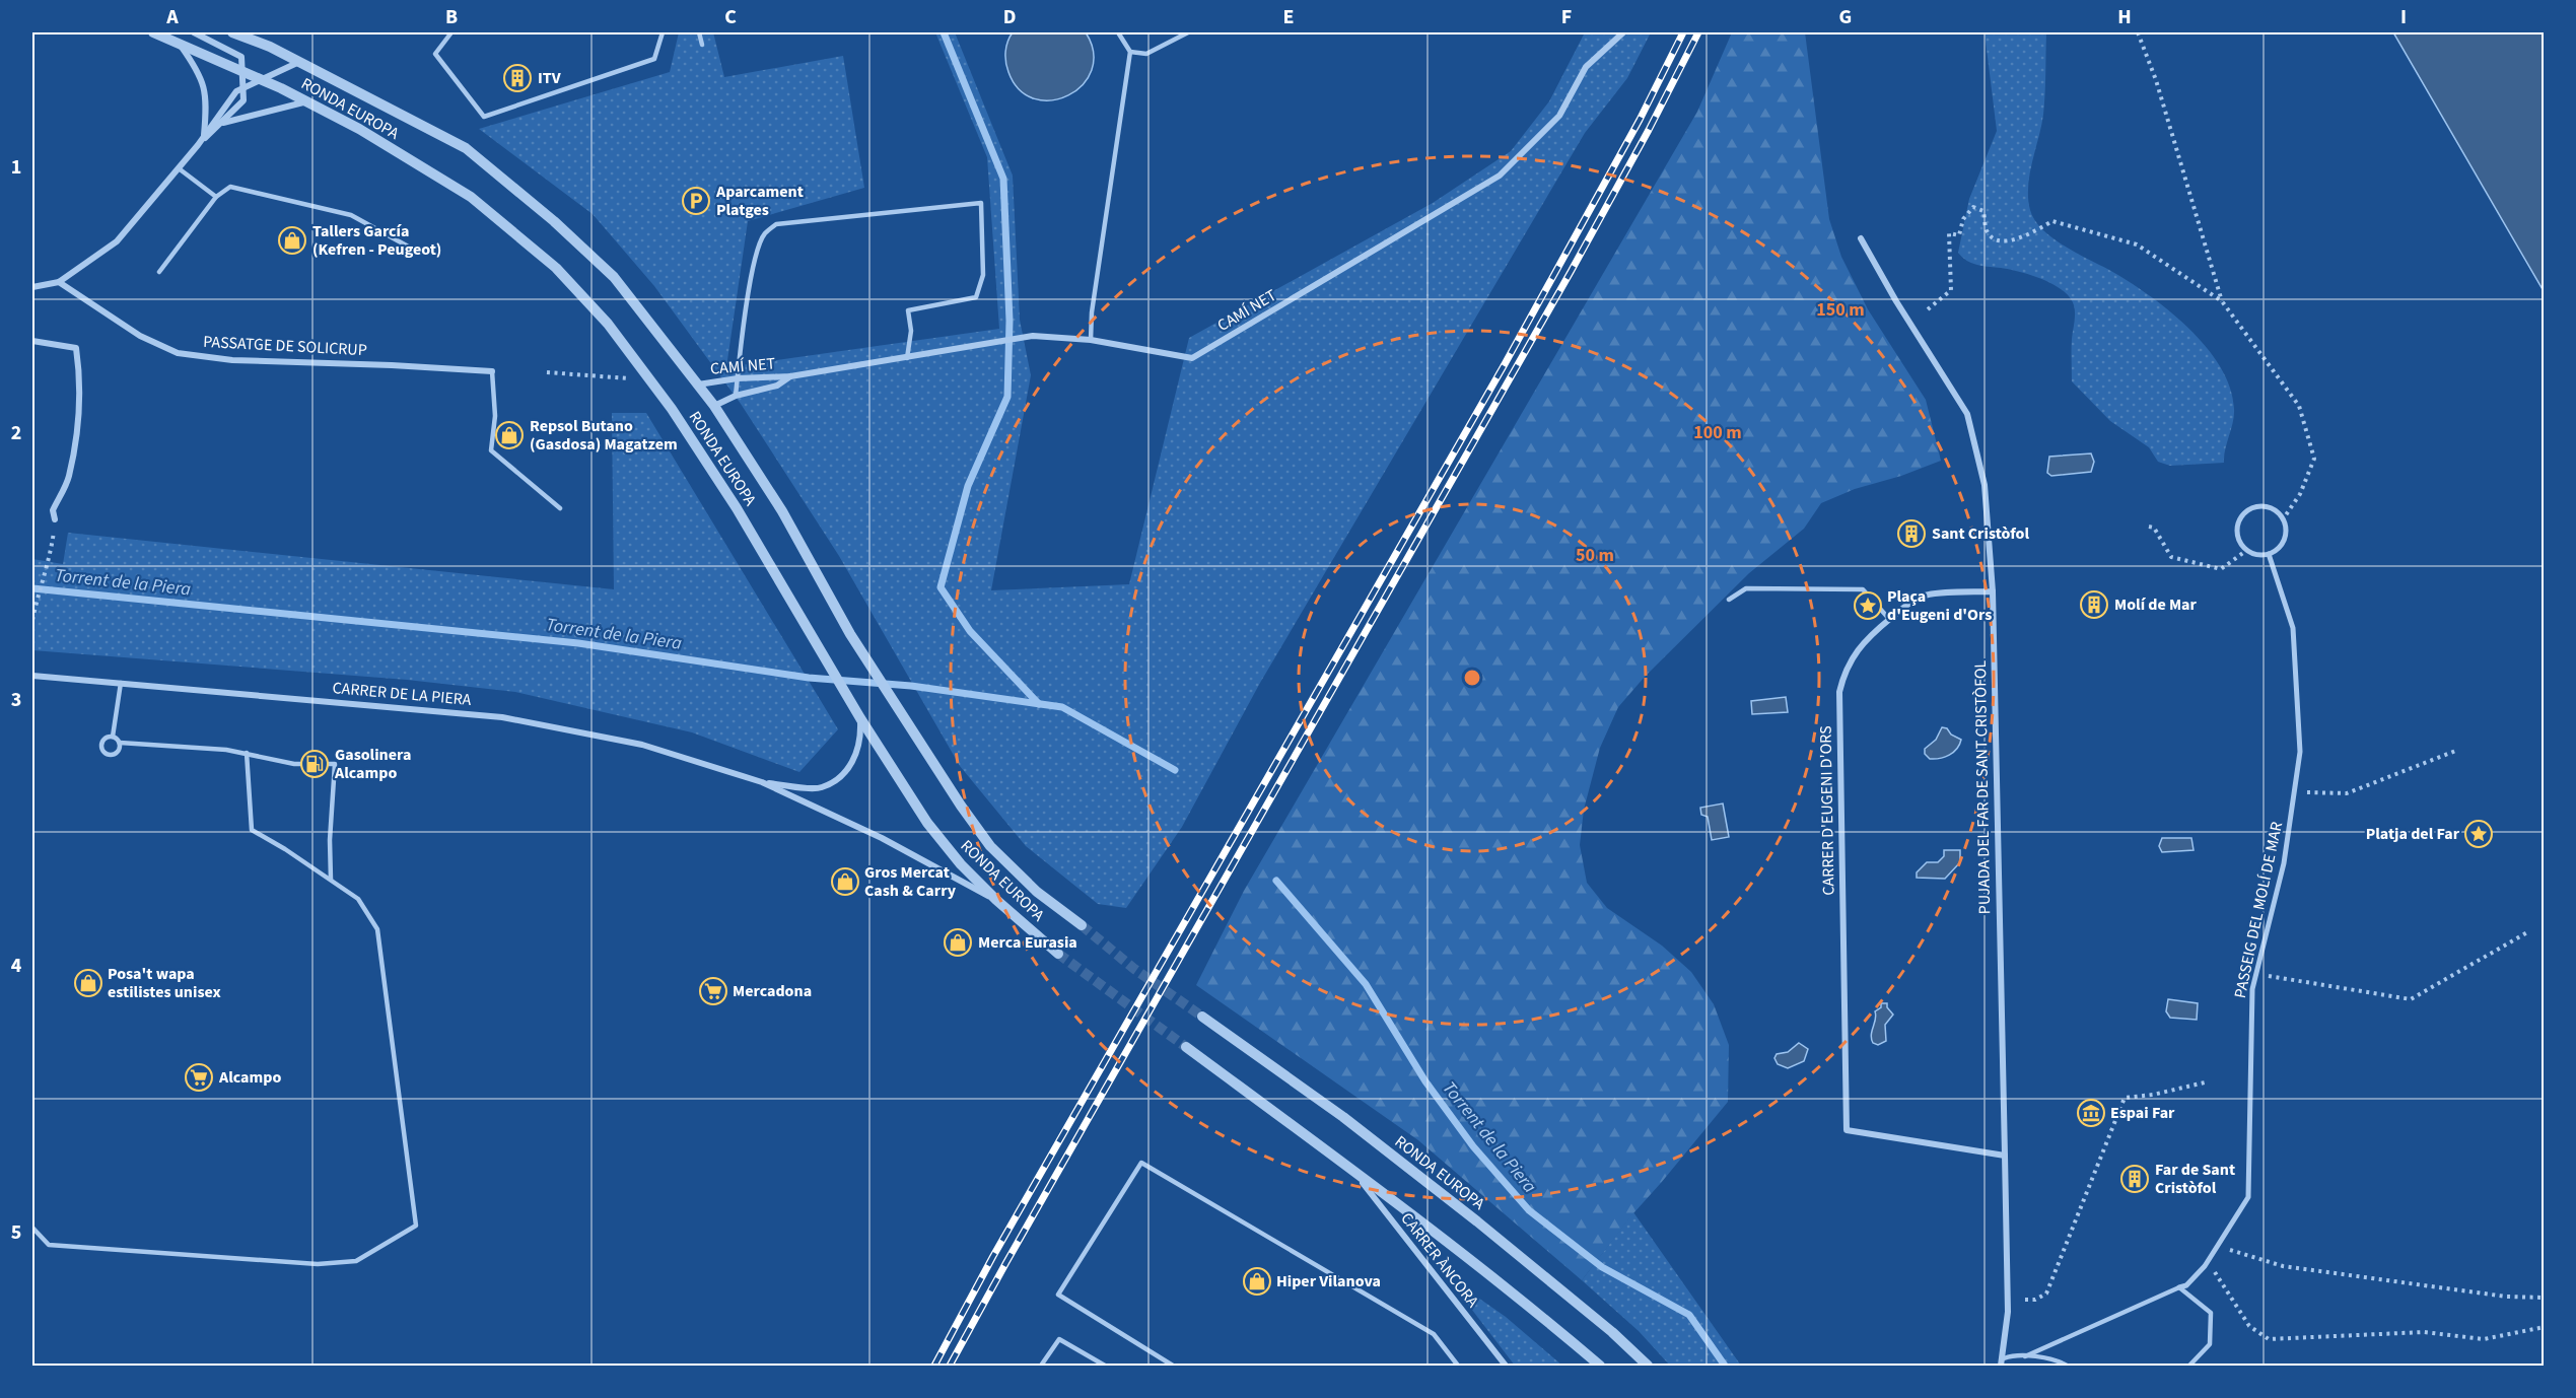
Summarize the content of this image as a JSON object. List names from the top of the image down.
{
  "streets": {
    "street": [
      "RONDA EUROPA",
      "CAMÍ NET",
      "PASSATGE DE SOLICRUP",
      "CARRER DE LA PIERA",
      "PUJADA DEL FAR DE SANT CRISTÒFOL",
      "CARRER D'EUGENI D'ORS",
      "PASSEIG DEL MOLÍ DE MAR",
      "CARRER ÀNCORA"
    ]
  },
  "crossings": [
    ["RONDA EUROPA", "CAMÍ NET"],
    ["RONDA EUROPA", "CARRER DE LA PIERA"],
    ["PUJADA DEL FAR DE SANT CRISTÒFOL", "CARRER D'EUGENI D'ORS"],
    ["PUJADA DEL FAR DE SANT CRISTÒFOL", "PASSEIG DEL MOLÍ DE MAR"]
  ],
  "water": ["Torrent de la Piera"],
  "places": {
    "building": [
      "ITV",
      "Sant Cristòfol",
      "Molí de Mar",
      "Far de Sant Cristòfol"
    ],
    "parking": ["Aparcament Platges"],
    "shop": [
      "Tallers García (Kefren - Peugeot)",
      "Repsol Butano (Gasdosa) Magatzem",
      "Gros Mercat Cash & Carry",
      "Merca Eurasia",
      "Posa't wapa estilistes unisex",
      "Hiper Vilanova"
    ],
    "place": ["Plaça d'Eugeni d'Ors", "Platja del Far"],
    "fuel station": ["Gasolinera Alcampo"],
    "supermarket": ["Mercadona", "Alcampo"],
    "museum": ["Espai Far"]
  },
  "grid": {
    "columns": [
      "A",
      "B",
      "C",
      "D",
      "E",
      "F",
      "G",
      "H",
      "I"
    ],
    "rows": [
      "1",
      "2",
      "3",
      "4",
      "5"
    ]
  },
  "rings": ["150 m", "100 m", "50 m"]
}
